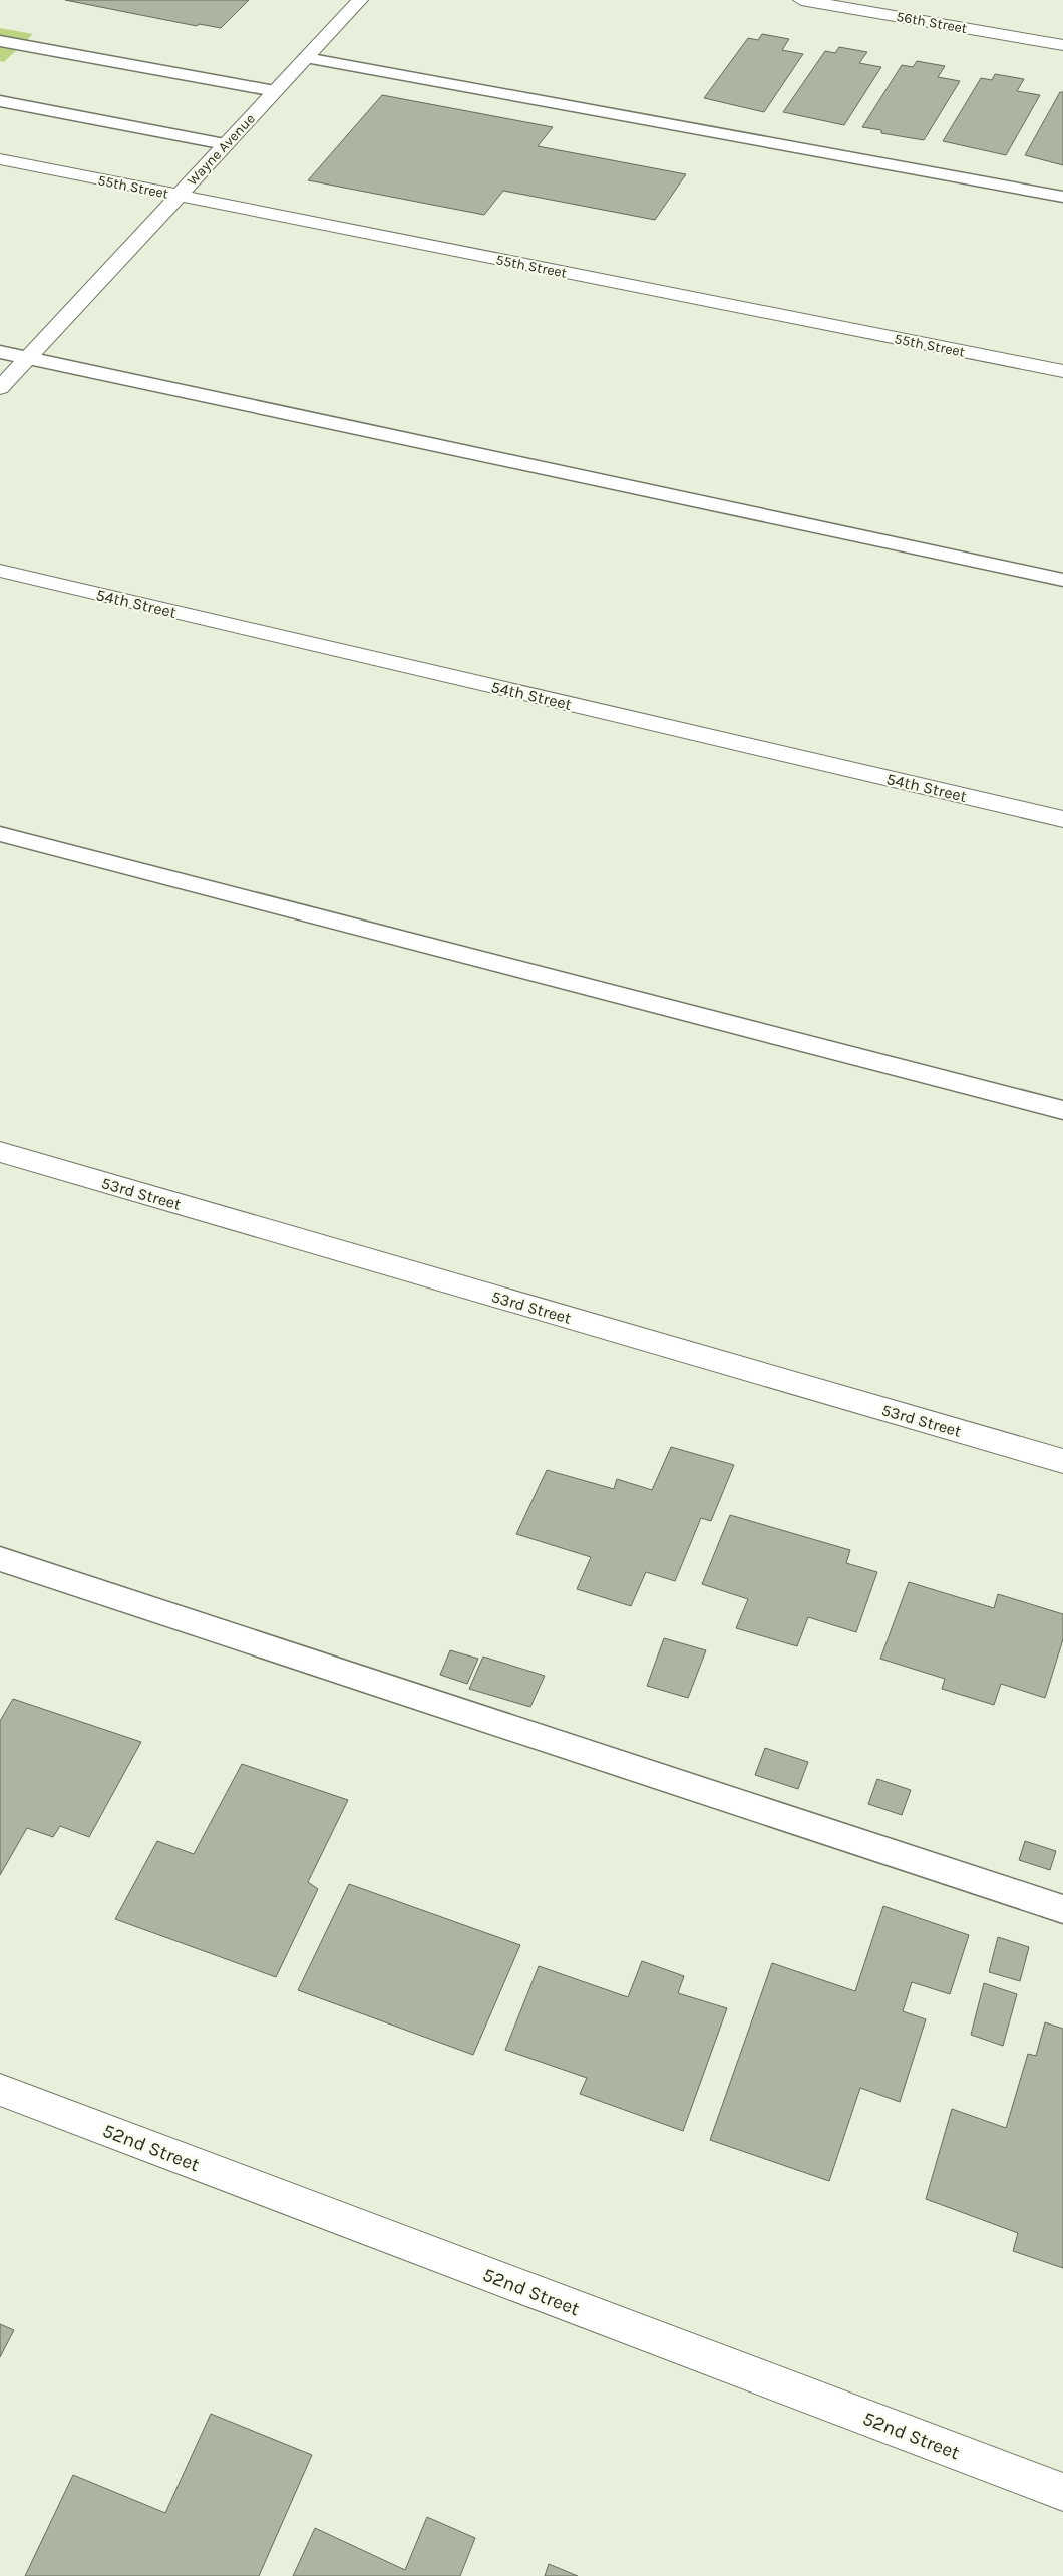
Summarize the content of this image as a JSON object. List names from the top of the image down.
{
  "streets": {
    "street": [
      "56th Street",
      "Wayne Avenue",
      "55th Street",
      "54th Street",
      "53rd Street",
      "52nd Street"
    ]
  },
  "crossings": [
    ["Wayne Avenue", "55th Street"]
  ]
}
